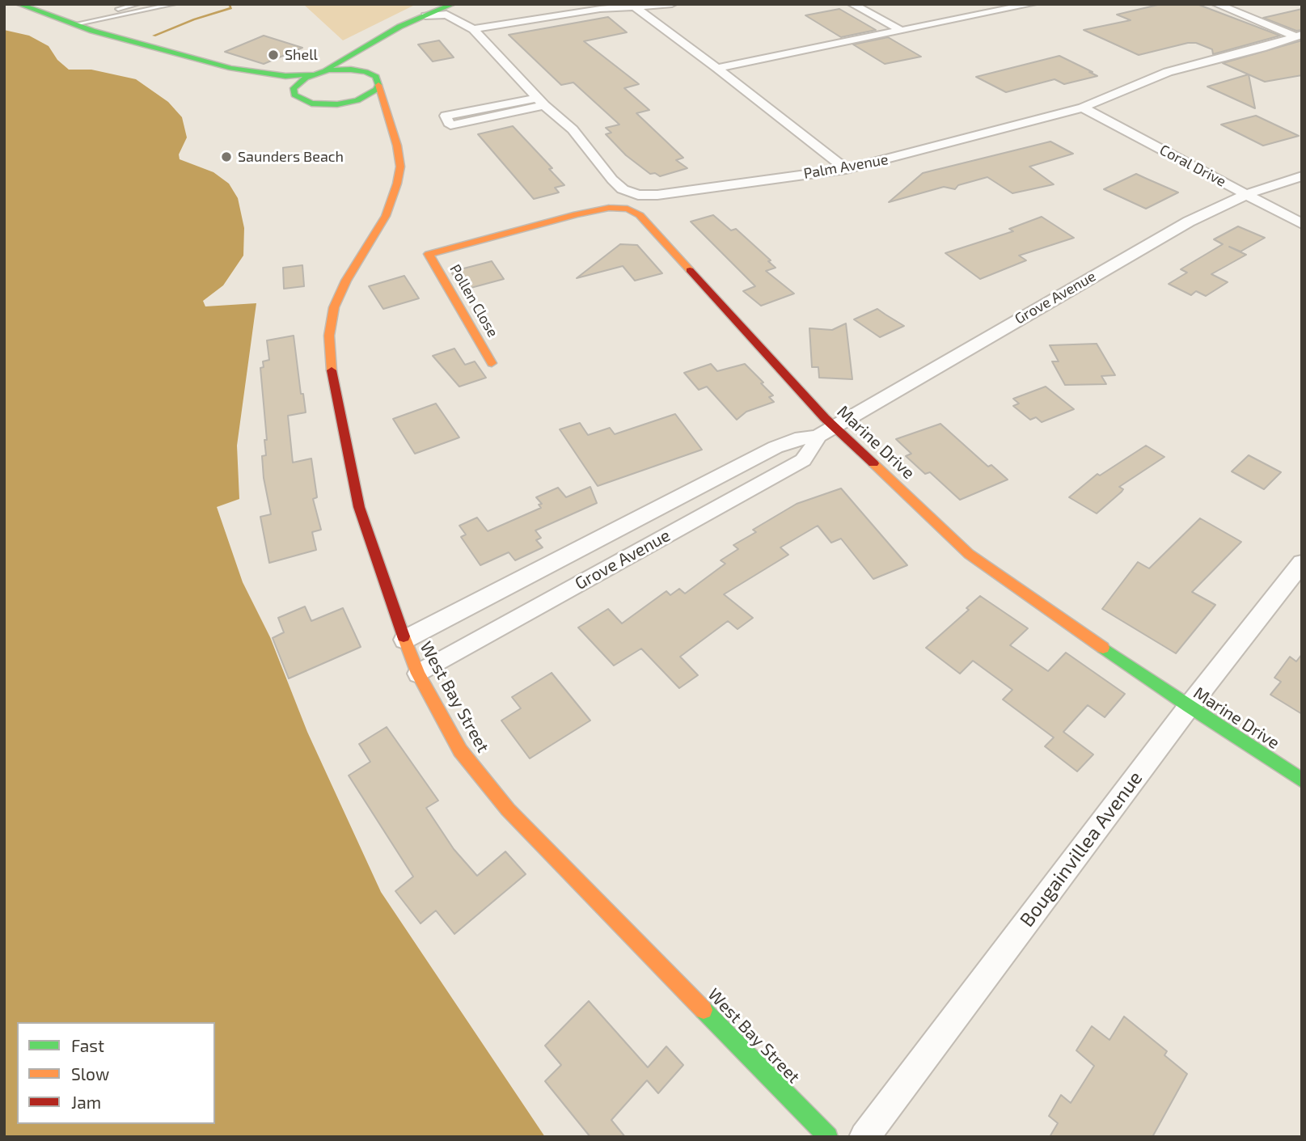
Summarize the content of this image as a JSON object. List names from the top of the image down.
{
  "streets": {
    "main road": ["Pollen Close", "Marine Drive", "West Bay Street"],
    "street": [
      "Coral Drive",
      "Palm Avenue",
      "Grove Avenue",
      "Bougainvillea Avenue"
    ]
  },
  "crossings": [
    ["Coral Drive", "Palm Avenue"],
    ["Coral Drive", "Grove Avenue"],
    ["Grove Avenue", "Marine Drive"],
    ["Grove Avenue", "West Bay Street"],
    ["Pollen Close", "Marine Drive"],
    ["Marine Drive", "Bougainvillea Avenue"]
  ],
  "places": ["Shell", "Saunders Beach"],
  "legend": ["Fast", "Slow", "Jam"]
}
